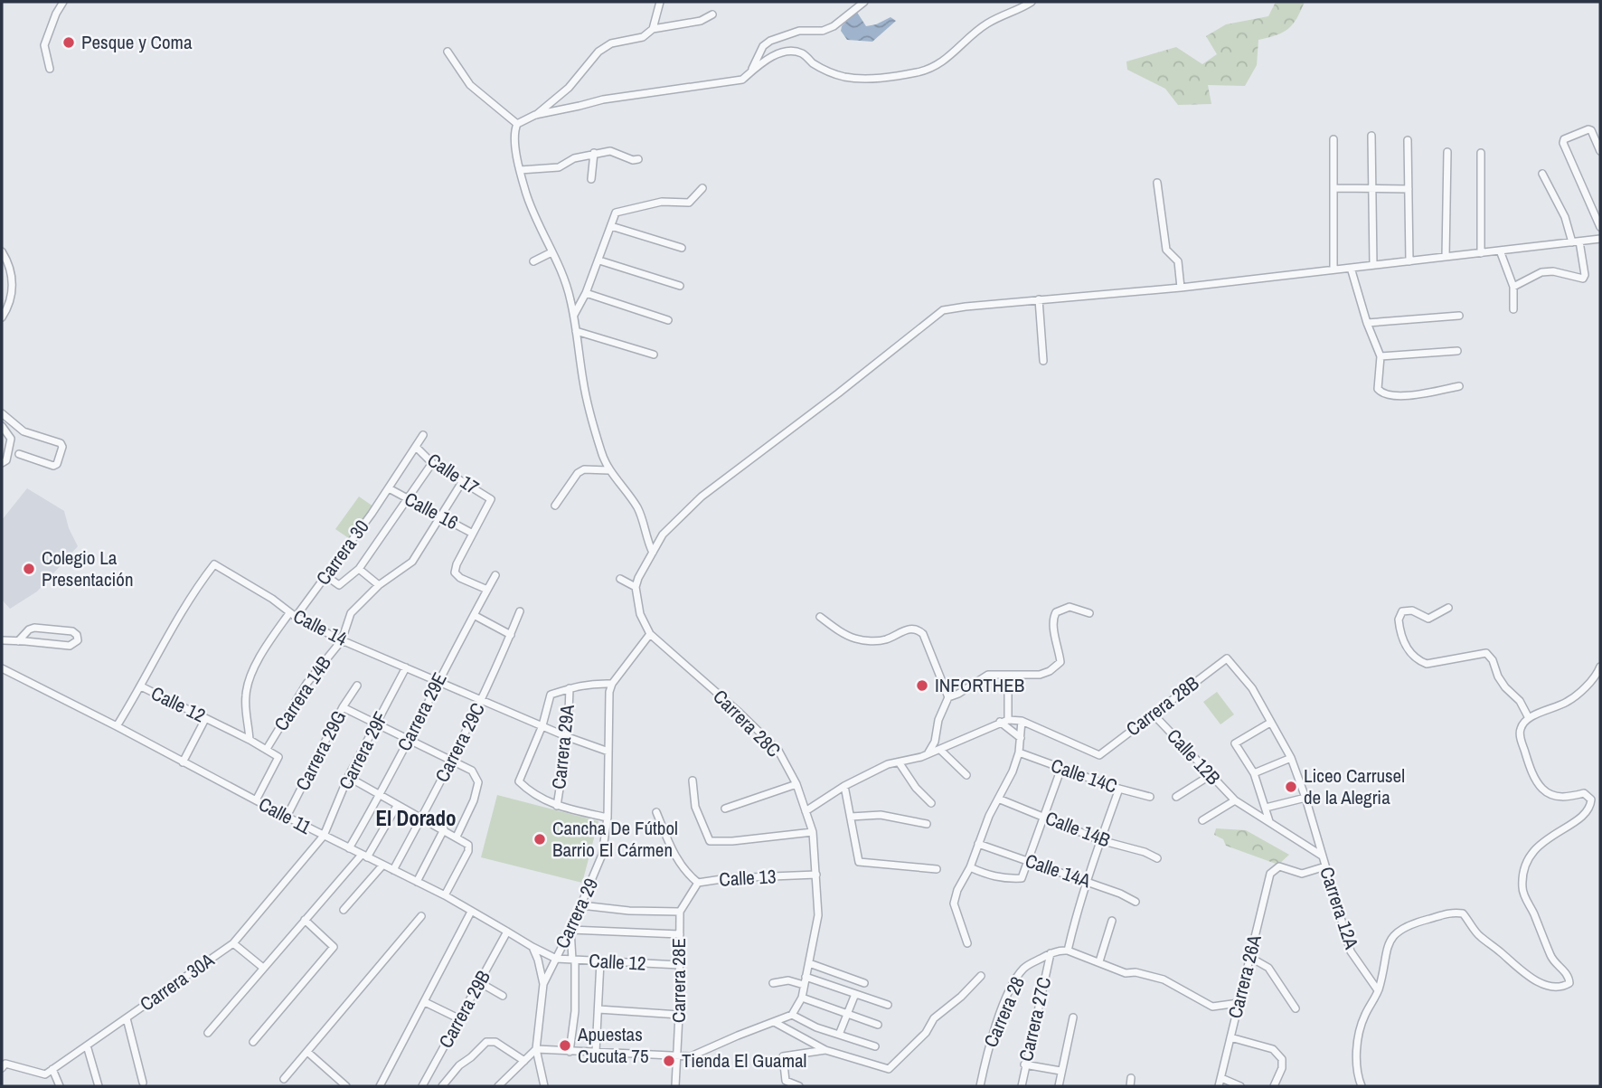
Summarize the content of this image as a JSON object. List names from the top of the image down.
{
  "streets": {
    "street": [
      "Calle 17",
      "Calle 16",
      "Carrera 30",
      "Calle 14",
      "Carrera 14B",
      "Calle 12",
      "Carrera 28B",
      "Carrera 29E",
      "Carrera 28C",
      "Carrera 29C",
      "Carrera 29A",
      "Carrera 29G",
      "Carrera 29F",
      "Calle 12B",
      "Calle 14C",
      "Calle 11",
      "Calle 14B",
      "Calle 14A",
      "Calle 13",
      "Carrera 12A",
      "Carrera 29",
      "Carrera 26A",
      "Carrera 28E",
      "Carrera 30A",
      "Carrera 29B",
      "Carrera 28",
      "Carrera 27C"
    ]
  },
  "crossings": [
    ["Calle 17", "Calle 16"],
    ["Calle 17", "Carrera 30"],
    ["Calle 16", "Carrera 30"],
    ["Calle 16", "Carrera 14B"],
    ["Carrera 30", "Calle 14"],
    ["Carrera 30", "Calle 12"],
    ["Calle 14", "Carrera 14B"],
    ["Calle 14", "Calle 12"],
    ["Calle 14", "Carrera 29E"],
    ["Calle 14", "Carrera 29C"],
    ["Calle 14", "Carrera 29A"],
    ["Calle 14", "Carrera 29F"],
    ["Calle 14", "Calle 11"],
    ["Calle 14", "Carrera 29"],
    ["Carrera 14B", "Calle 12"],
    ["Calle 12", "Calle 11"],
    ["Calle 12", "Carrera 29"],
    ["Calle 12", "Carrera 28E"],
    ["Carrera 28B", "Calle 12B"],
    ["Carrera 28B", "Carrera 12A"],
    ["Carrera 29E", "Calle 11"],
    ["Carrera 28C", "Calle 13"],
    ["Carrera 29C", "Calle 11"],
    ["Carrera 29G", "Calle 11"],
    ["Carrera 29F", "Calle 11"],
    ["Carrera 29F", "Carrera 30A"],
    ["Calle 12B", "Carrera 12A"],
    ["Calle 11", "Carrera 29"],
    ["Calle 11", "Carrera 30A"],
    ["Calle 11", "Carrera 29B"],
    ["Calle 13", "Carrera 28E"],
    ["Carrera 12A", "Carrera 26A"],
    ["Carrera 28", "Carrera 27C"]
  ],
  "districts": ["El Dorado"],
  "places": [
    "Pesque y Coma",
    "Colegio La Presentación",
    "INFORTHEB",
    "Liceo Carrusel de la Alegria",
    "Cancha De Fútbol Barrio El Cármen",
    "Apuestas Cucuta 75",
    "Tienda El Guamal"
  ]
}
